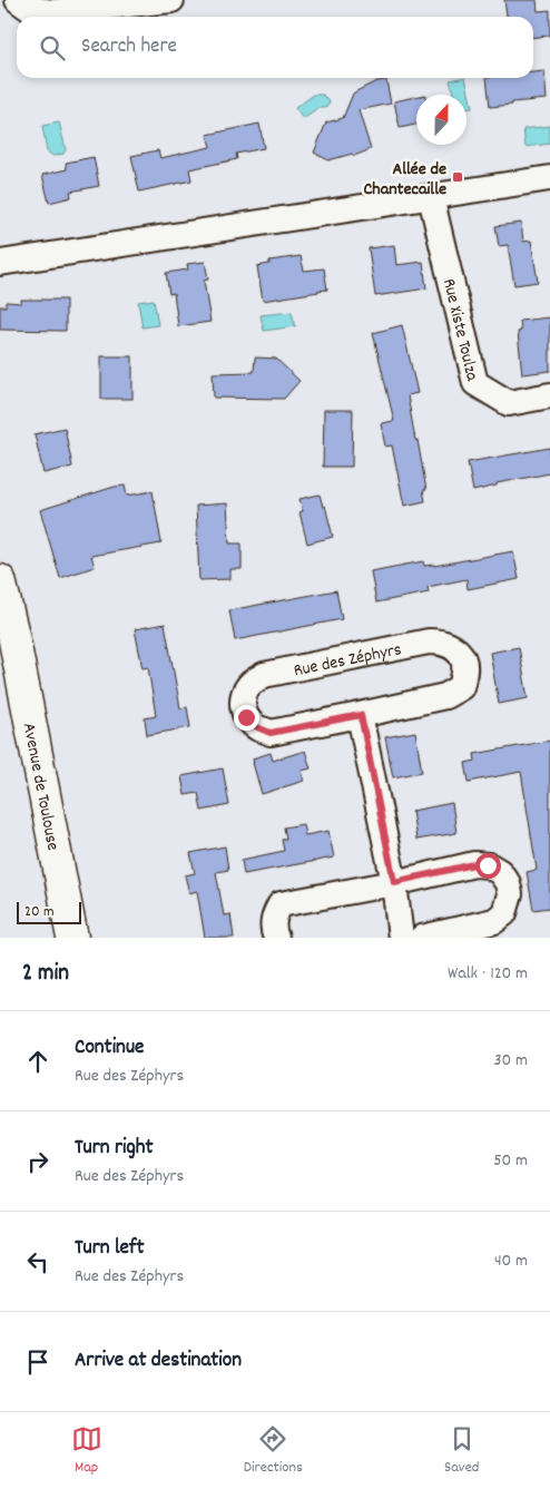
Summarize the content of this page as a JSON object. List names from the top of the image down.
{
  "streets": {
    "main road": ["Avenue de Toulouse"],
    "street": ["Rue Xiste Toulza", "Rue des Zéphyrs"]
  },
  "places": {
    "transit": ["Allée de Chantecaille"]
  },
  "scale_bar": "20 m",
  "north": "top",
  "page": {
    "search": "Search here",
    "scale": "20 m",
    "heading": ["2 min", "Walk · 120 m"],
    "list": [
      ["Continue", "Rue des Zéphyrs", "30 m"],
      ["Turn right", "Rue des Zéphyrs", "50 m"],
      ["Turn left", "Rue des Zéphyrs", "40 m"],
      "Arrive at destination"
    ],
    "nav": ["Map", "Directions", "Saved"]
  }
}
